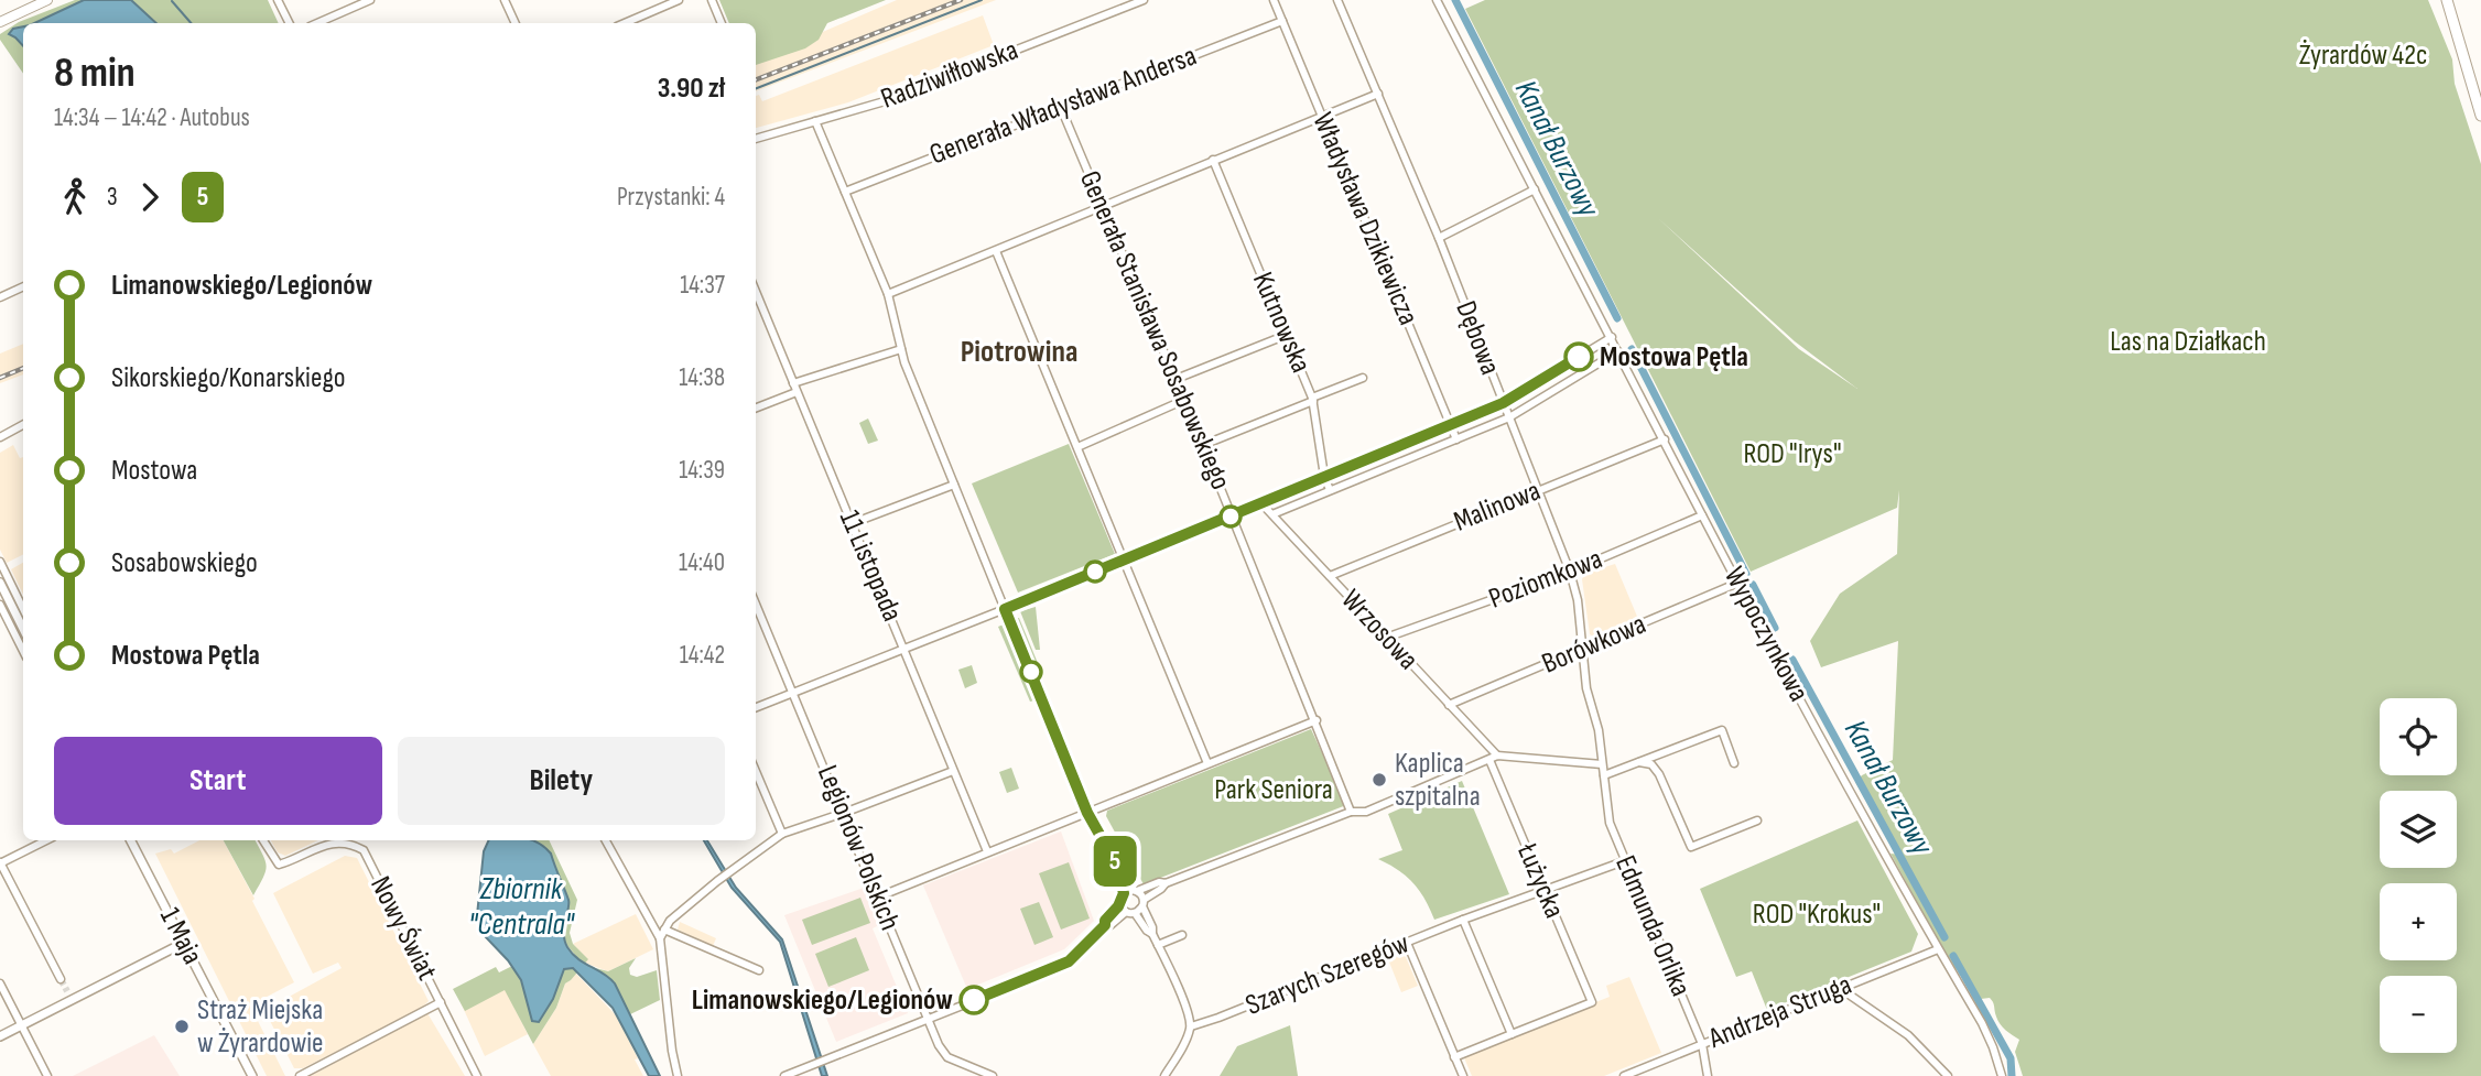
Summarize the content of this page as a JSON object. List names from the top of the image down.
{
  "streets": {
    "street": [
      "Radziwiłłowska",
      "Generała Władysława Andersa",
      "Władysława Dzikiewicza",
      "Kutnowska",
      "Generała Stanisława Sosabowskiego",
      "Dębowa",
      "Malinowa",
      "11 Listopada",
      "Poziomkowa",
      "Wrzosowa",
      "Wypoczynkowa",
      "Borówkowa",
      "Legionów Polskich",
      "Łużycka",
      "Edmunda Orlika",
      "Nowy Świat",
      "1 Maja",
      "Szarych Szeregów",
      "Andrzeja Struga"
    ]
  },
  "crossings": [
    ["Generała Władysława Andersa", "Władysława Dzikiewicza"],
    ["Generała Władysława Andersa", "Generała Stanisława Sosabowskiego"],
    ["Dębowa", "Malinowa"],
    ["Dębowa", "Poziomkowa"],
    ["Dębowa", "Borówkowa"],
    ["Dębowa", "Edmunda Orlika"],
    ["Malinowa", "Wrzosowa"],
    ["Malinowa", "Wypoczynkowa"],
    ["Poziomkowa", "Wrzosowa"],
    ["Poziomkowa", "Wypoczynkowa"],
    ["Wrzosowa", "Borówkowa"],
    ["Wrzosowa", "Łużycka"],
    ["Wypoczynkowa", "Borówkowa"],
    ["Wypoczynkowa", "Andrzeja Struga"],
    ["Łużycka", "Szarych Szeregów"],
    ["Edmunda Orlika", "Szarych Szeregów"],
    ["Edmunda Orlika", "Andrzeja Struga"]
  ],
  "districts": ["Piotrowina"],
  "water": ["Kanał Burzowy", "Zbiornik \"Centrala\""],
  "parks": [
    "Żyrardów 42c",
    "Las na Działkach",
    "ROD \"Irys\"",
    "Park Seniora",
    "ROD \"Krokus\""
  ],
  "places": [
    "Mostowa Pętla",
    "Kaplica szpitalna",
    "Limanowskiego/Legionów",
    "Straż Miejska w Żyrardowie"
  ],
  "lines": ["bus line 5"],
  "page": {
    "on_map": "5",
    "heading": ["8 min", "14:34 – 14:42 · Autobus", "3.90 zł"],
    "legs": ["3", "5", "Przystanki: 4"],
    "list": [
      {
        "name": "Limanowskiego/Legionów",
        "value": "14:37"
      },
      {
        "name": "Sikorskiego/Konarskiego",
        "value": "14:38"
      },
      {
        "name": "Mostowa",
        "value": "14:39"
      },
      {
        "name": "Sosabowskiego",
        "value": "14:40"
      },
      {
        "name": "Mostowa Pętla",
        "value": "14:42"
      }
    ],
    "map_buttons": ["+", "−"],
    "buttons": ["Start", "Bilety"]
  }
}
